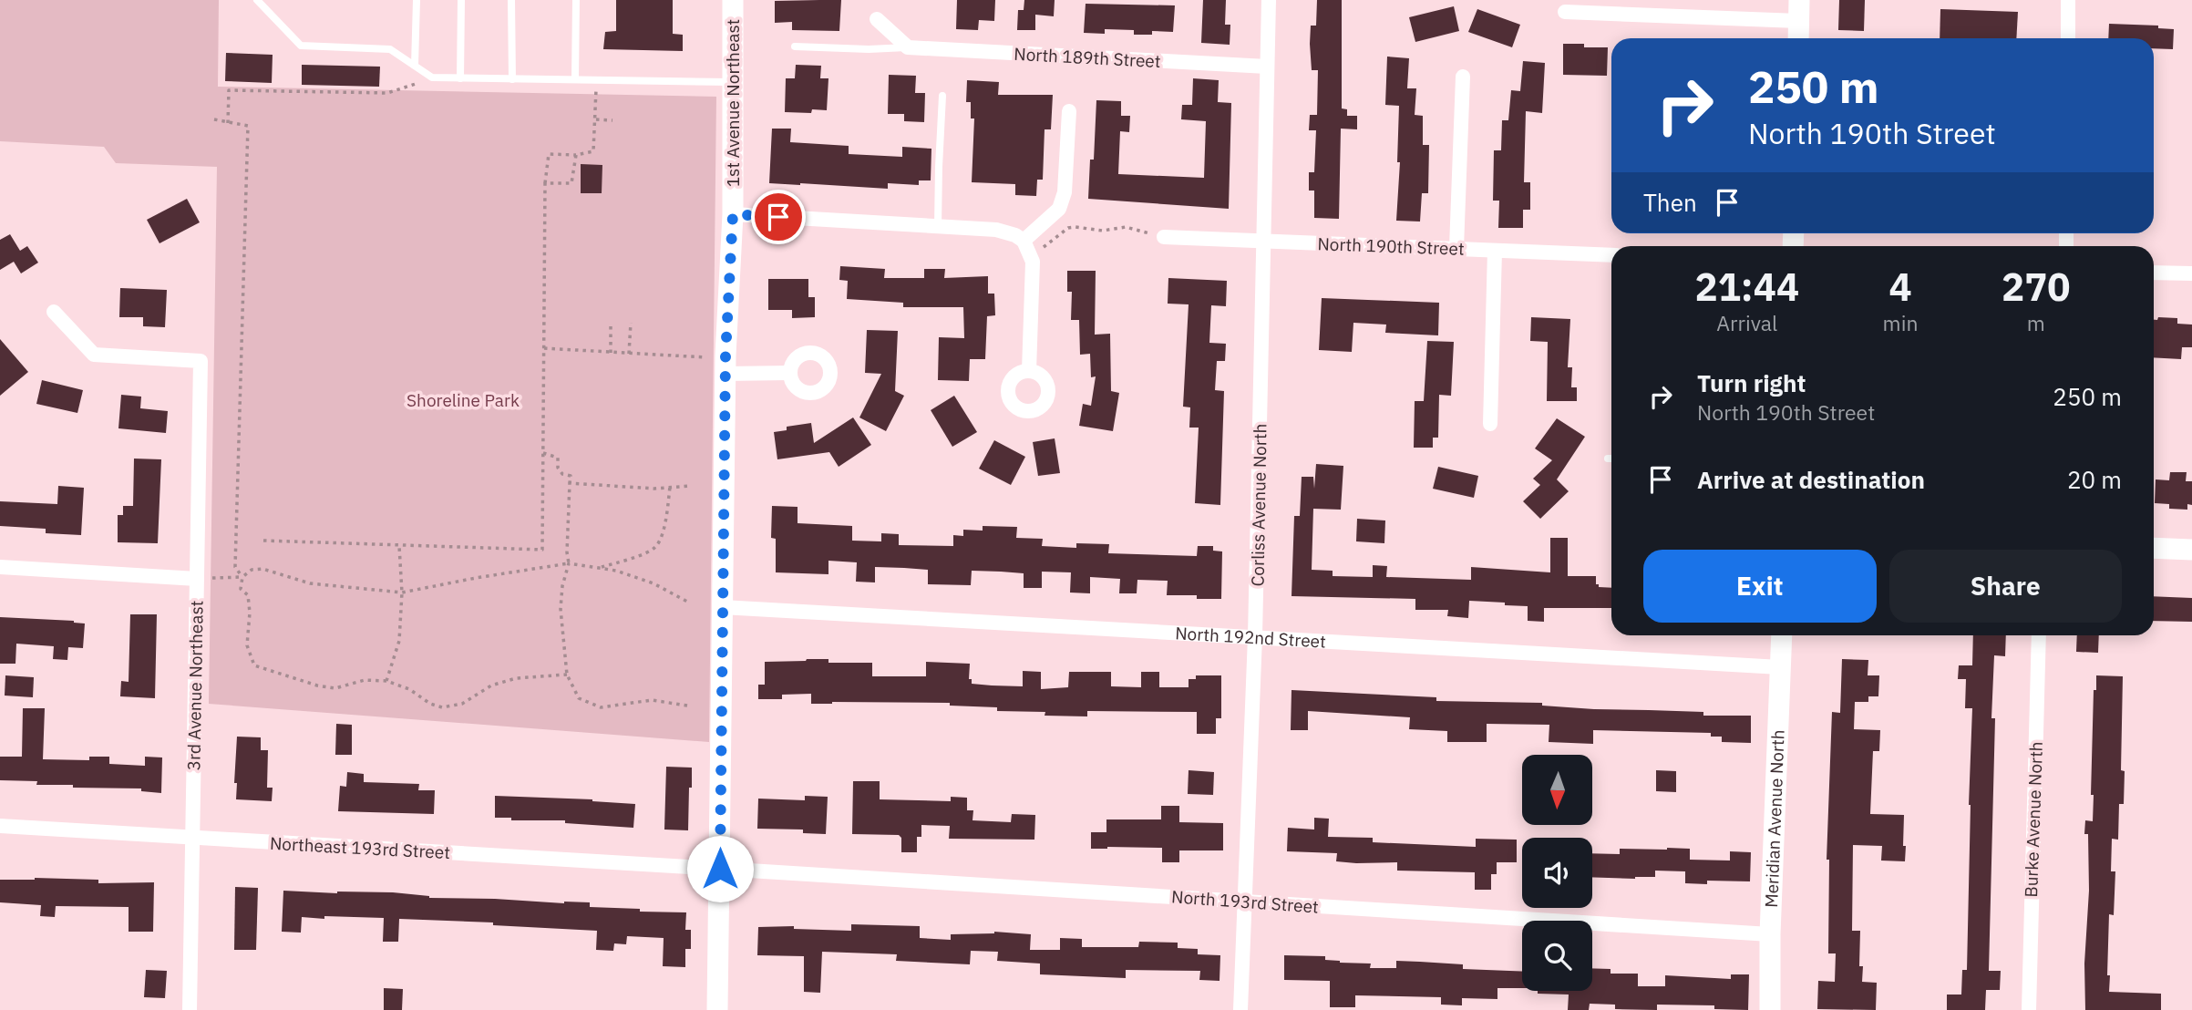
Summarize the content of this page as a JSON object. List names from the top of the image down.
{
  "streets": {
    "street": [
      "North 189th Street",
      "1st Avenue Northeast",
      "North 190th Street",
      "Corliss Avenue North",
      "North 192nd Street",
      "3rd Avenue Northeast",
      "Meridian Avenue North",
      "Burke Avenue North",
      "Northeast 193rd Street",
      "North 193rd Street"
    ]
  },
  "crossings": [
    ["North 189th Street", "Corliss Avenue North"],
    ["1st Avenue Northeast", "North 192nd Street"],
    ["1st Avenue Northeast", "Northeast 193rd Street"],
    ["1st Avenue Northeast", "North 193rd Street"],
    ["North 190th Street", "Corliss Avenue North"],
    ["Corliss Avenue North", "North 192nd Street"],
    ["Corliss Avenue North", "North 193rd Street"],
    ["North 192nd Street", "Meridian Avenue North"],
    ["3rd Avenue Northeast", "Northeast 193rd Street"],
    ["Meridian Avenue North", "North 193rd Street"],
    ["Northeast 193rd Street", "North 193rd Street"]
  ],
  "parks": ["Shoreline Park"],
  "north": "bottom",
  "page": {
    "turn": ["250 m", "North 190th Street"],
    "then": "Then",
    "eta": [
      "21:44",
      "Arrival",
      "4",
      "min",
      "270",
      "m"
    ],
    "list": [
      {
        "name": "Turn right",
        "note": "North 190th Street",
        "value": "250 m"
      },
      {
        "name": "Arrive at destination",
        "value": "20 m"
      }
    ],
    "buttons": ["Exit", "Share"]
  }
}
